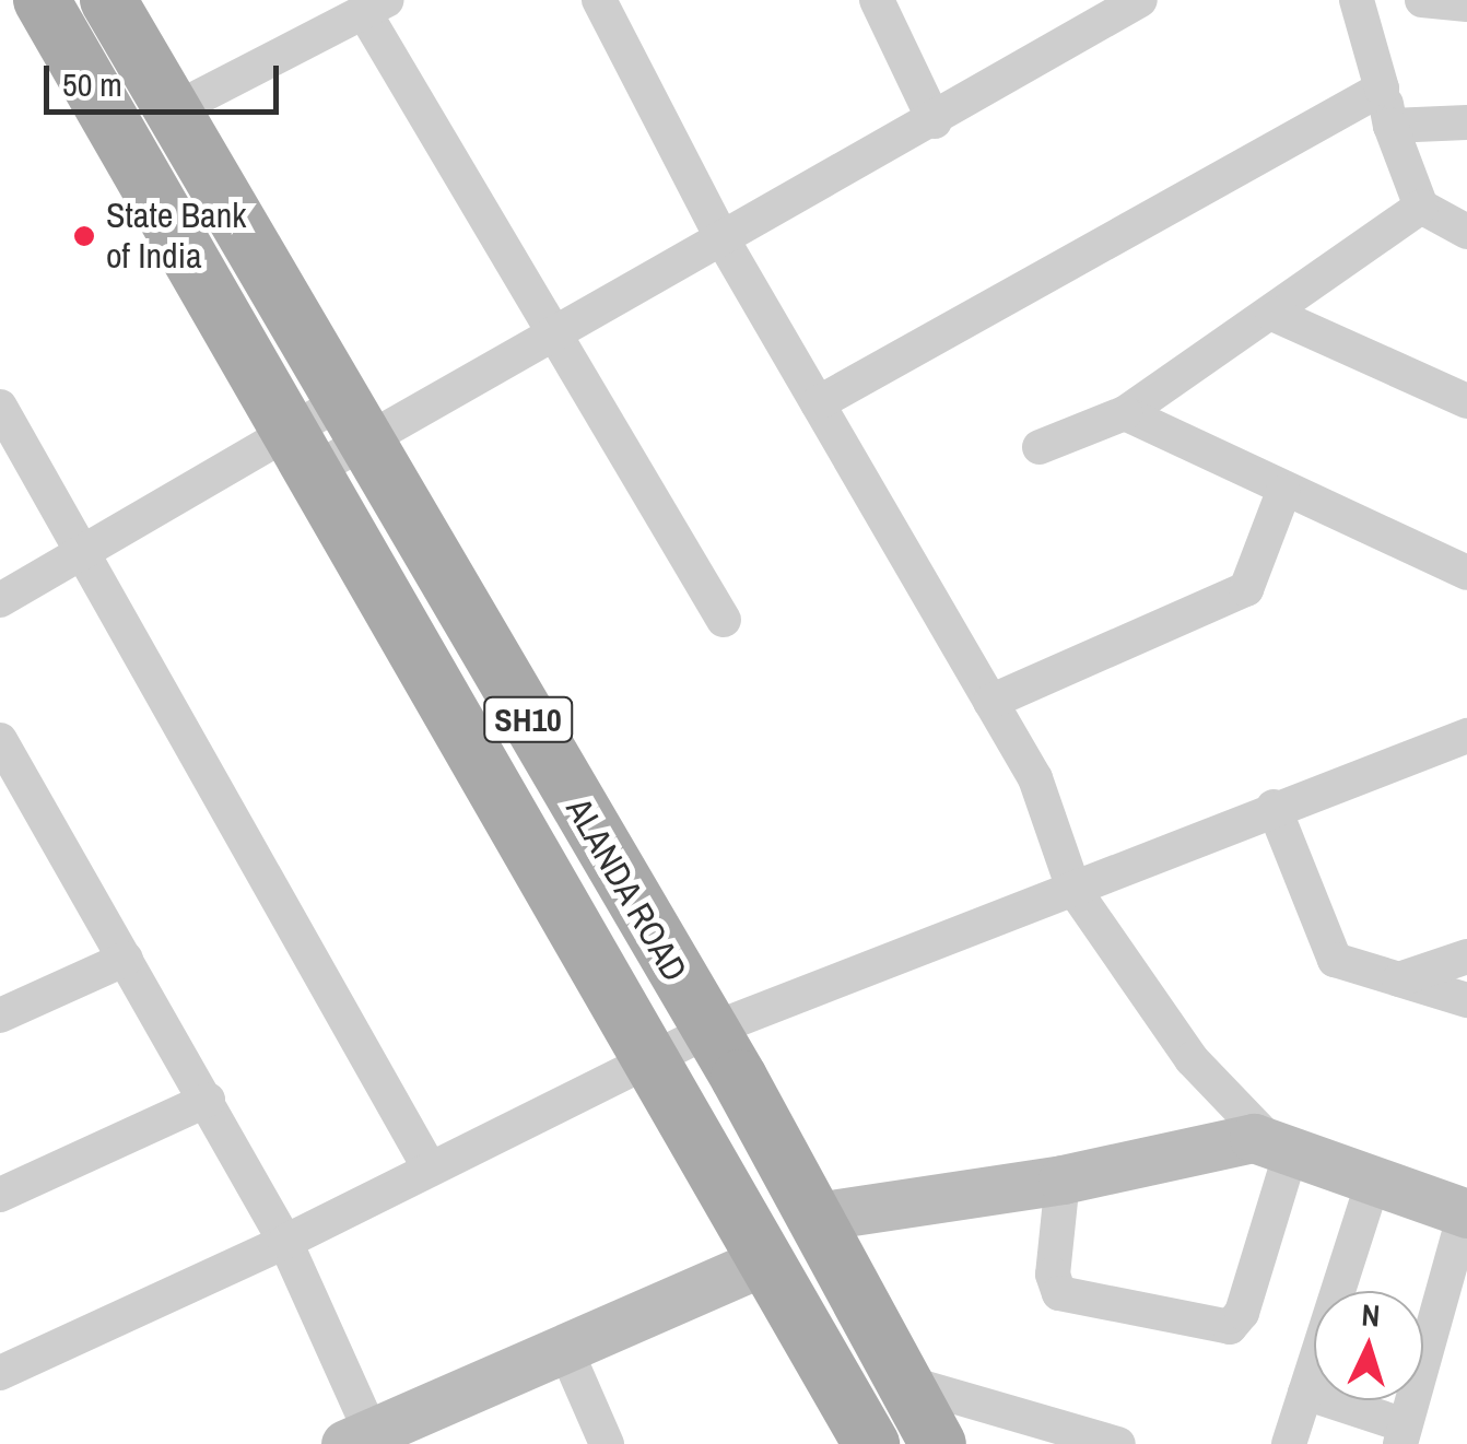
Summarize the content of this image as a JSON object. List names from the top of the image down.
{
  "streets": {
    "main road": ["SH10", "ALANDA ROAD"]
  },
  "places": ["State Bank of India"],
  "scale_bar": "50 m",
  "north": "top"
}
